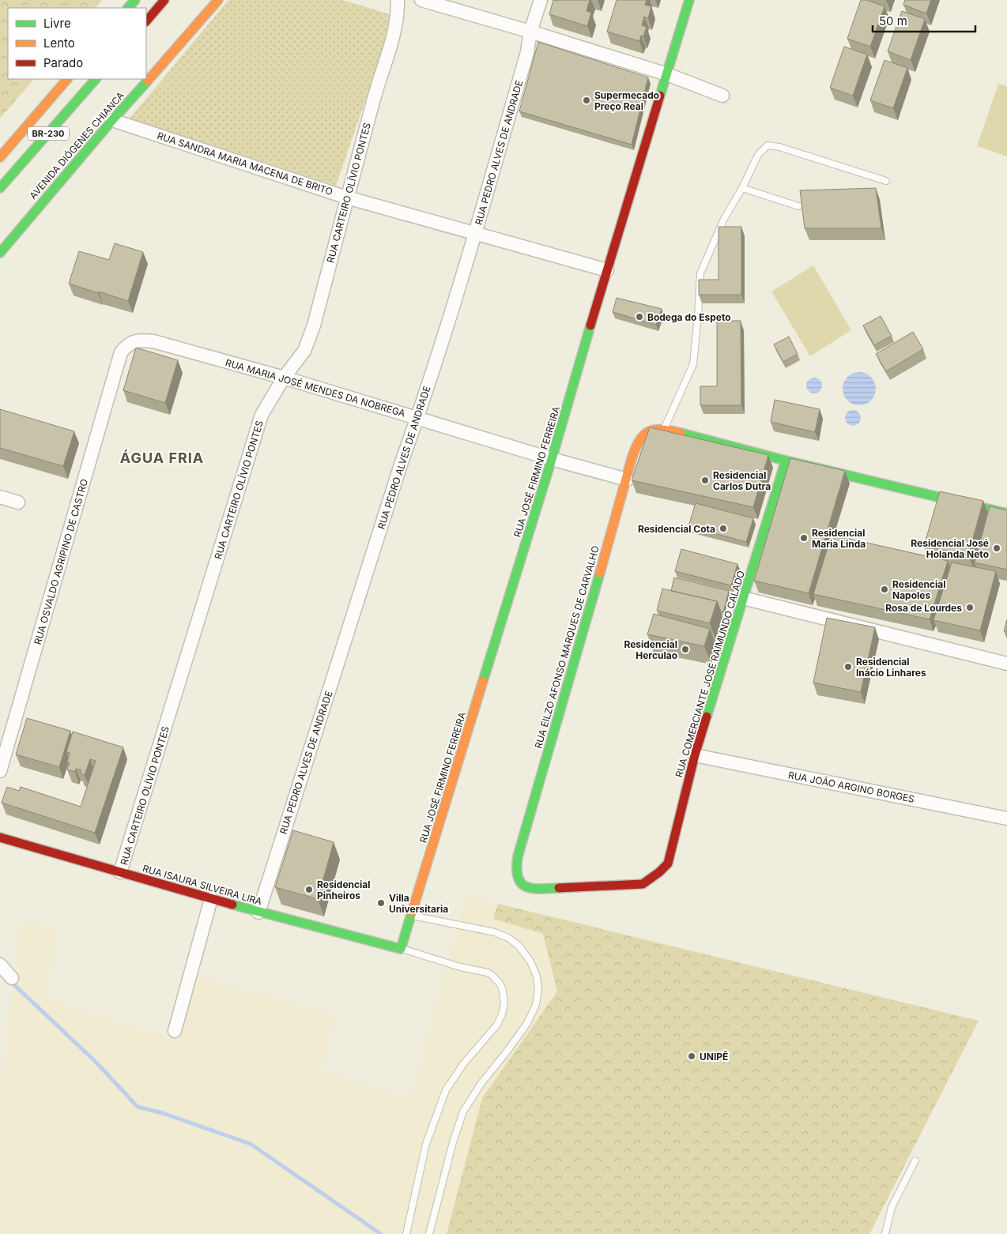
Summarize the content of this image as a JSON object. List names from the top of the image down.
{
  "streets": {
    "main road": [
      "BR-230",
      "AVENIDA DIÓGENES CHIANCA",
      "RUA JOSÉ FIRMINO FERREIRA",
      "RUA EILZO AFONSO MARQUES DE CARVALHO",
      "RUA COMERCIANTE JOSÉ RAIMUNDO CALADO",
      "RUA ISAURA SILVEIRA LIRA"
    ],
    "street": [
      "RUA PEDRO ALVES DE ANDRADE",
      "RUA SANDRA MARIA MACENA DE BRITO",
      "RUA CARTEIRO OLÍVIO PONTES",
      "RUA MARIA JOSÉ MENDES DA NOBREGA",
      "RUA OSVALDO AGRIPINO DE CASTRO",
      "RUA JOÃO ARGINO BORGES"
    ]
  },
  "crossings": [
    ["AVENIDA DIÓGENES CHIANCA", "RUA SANDRA MARIA MACENA DE BRITO"],
    ["RUA PEDRO ALVES DE ANDRADE", "RUA SANDRA MARIA MACENA DE BRITO"],
    ["RUA PEDRO ALVES DE ANDRADE", "RUA MARIA JOSÉ MENDES DA NOBREGA"],
    ["RUA PEDRO ALVES DE ANDRADE", "RUA ISAURA SILVEIRA LIRA"],
    ["RUA SANDRA MARIA MACENA DE BRITO", "RUA CARTEIRO OLÍVIO PONTES"],
    ["RUA SANDRA MARIA MACENA DE BRITO", "RUA JOSÉ FIRMINO FERREIRA"],
    ["RUA CARTEIRO OLÍVIO PONTES", "RUA MARIA JOSÉ MENDES DA NOBREGA"],
    ["RUA CARTEIRO OLÍVIO PONTES", "RUA ISAURA SILVEIRA LIRA"],
    ["RUA MARIA JOSÉ MENDES DA NOBREGA", "RUA JOSÉ FIRMINO FERREIRA"],
    ["RUA MARIA JOSÉ MENDES DA NOBREGA", "RUA OSVALDO AGRIPINO DE CASTRO"],
    ["RUA MARIA JOSÉ MENDES DA NOBREGA", "RUA EILZO AFONSO MARQUES DE CARVALHO"],
    ["RUA JOSÉ FIRMINO FERREIRA", "RUA ISAURA SILVEIRA LIRA"],
    ["RUA EILZO AFONSO MARQUES DE CARVALHO", "RUA COMERCIANTE JOSÉ RAIMUNDO CALADO"],
    ["RUA COMERCIANTE JOSÉ RAIMUNDO CALADO", "RUA JOÃO ARGINO BORGES"]
  ],
  "districts": ["ÁGUA FRIA"],
  "places": [
    "Supermecado Preço Real",
    "Bodega do Espeto",
    "Residencial Carlos Dutra",
    "Residencial Cota",
    "Residencial Maria Linda",
    "Residencial José Holanda Neto",
    "Residencial Napoles",
    "Rosa de Lourdes",
    "Residencial Herculao",
    "Residencial Inácio Linhares",
    "Residencial Pinheiros",
    "Villa Universitaria",
    "UNIPÊ"
  ],
  "legend": ["Livre", "Lento", "Parado"],
  "scale_bar": "50 m"
}
